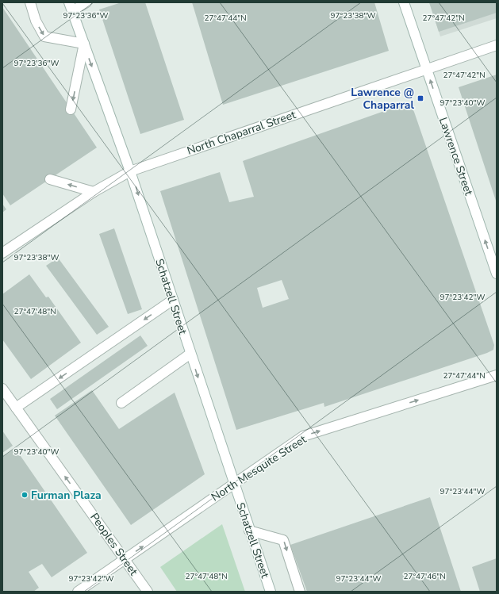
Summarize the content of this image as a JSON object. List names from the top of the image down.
{
  "streets": {
    "street": [
      "North Chaparral Street",
      "Lawrence Street",
      "Schatzell Street",
      "North Mesquite Street",
      "Peoples Street"
    ]
  },
  "crossings": [
    ["North Chaparral Street", "Lawrence Street"],
    ["North Chaparral Street", "Schatzell Street"],
    ["Schatzell Street", "North Mesquite Street"],
    ["North Mesquite Street", "Peoples Street"]
  ],
  "one_way": [
    "Lawrence Street",
    "Schatzell Street",
    "North Mesquite Street",
    "Peoples Street"
  ],
  "places": {
    "transit": ["Lawrence @ Chaparral"],
    "other": ["Furman Plaza"]
  },
  "coordinates": [
    "97°23'36\"W",
    "97°23'38\"W",
    "27°47'44\"N",
    "27°47'42\"N",
    "97°23'40\"W",
    "97°23'42\"W",
    "27°47'48\"N",
    "97°23'44\"W",
    "27°47'46\"N"
  ]
}
